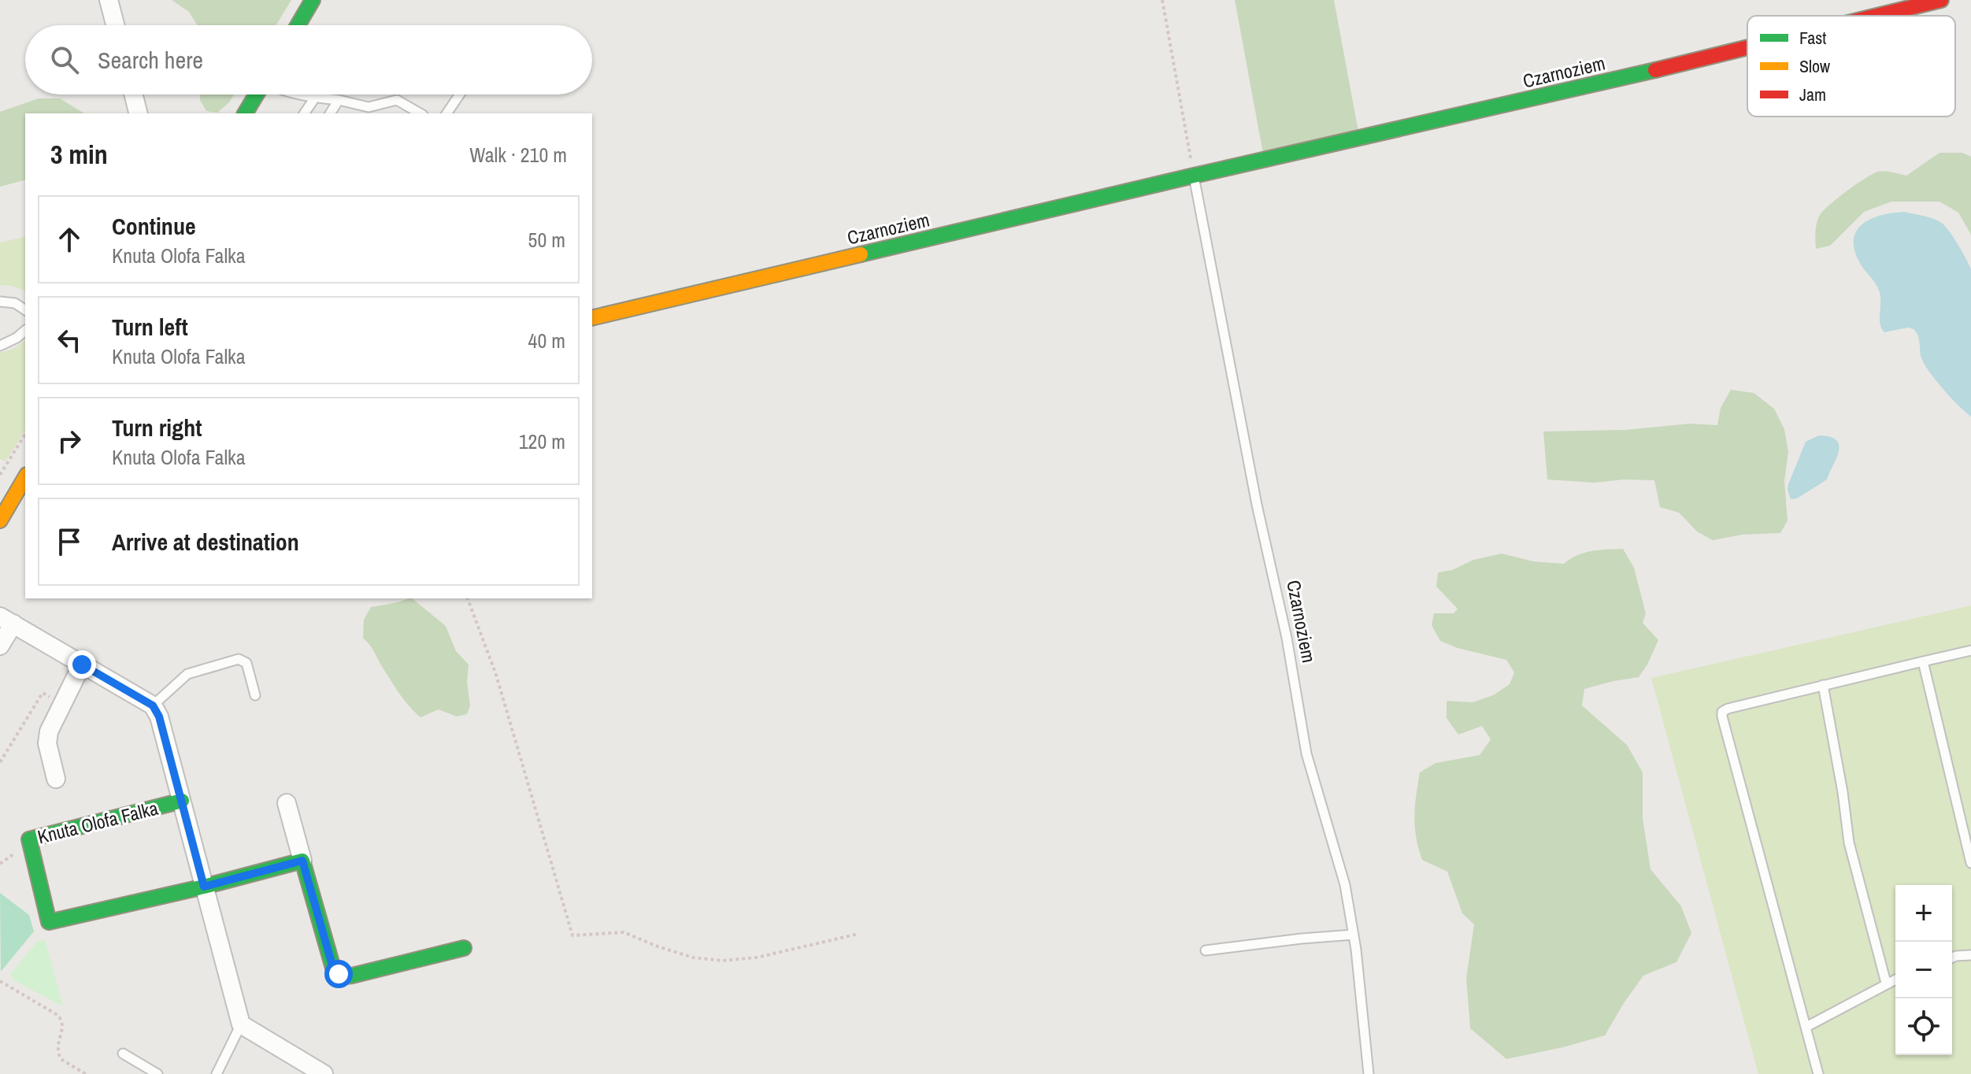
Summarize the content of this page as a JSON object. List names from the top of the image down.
{
  "streets": {
    "street": ["Czarnoziem", "Knuta Olofa Falka"]
  },
  "legend": ["Fast", "Slow", "Jam"],
  "page": {
    "search": "Search here",
    "heading": ["3 min", "Walk · 210 m"],
    "list": [
      ["Continue", "Knuta Olofa Falka", "50 m"],
      ["Turn left", "Knuta Olofa Falka", "40 m"],
      ["Turn right", "Knuta Olofa Falka", "120 m"],
      "Arrive at destination"
    ],
    "map_buttons": ["+", "−"]
  }
}
